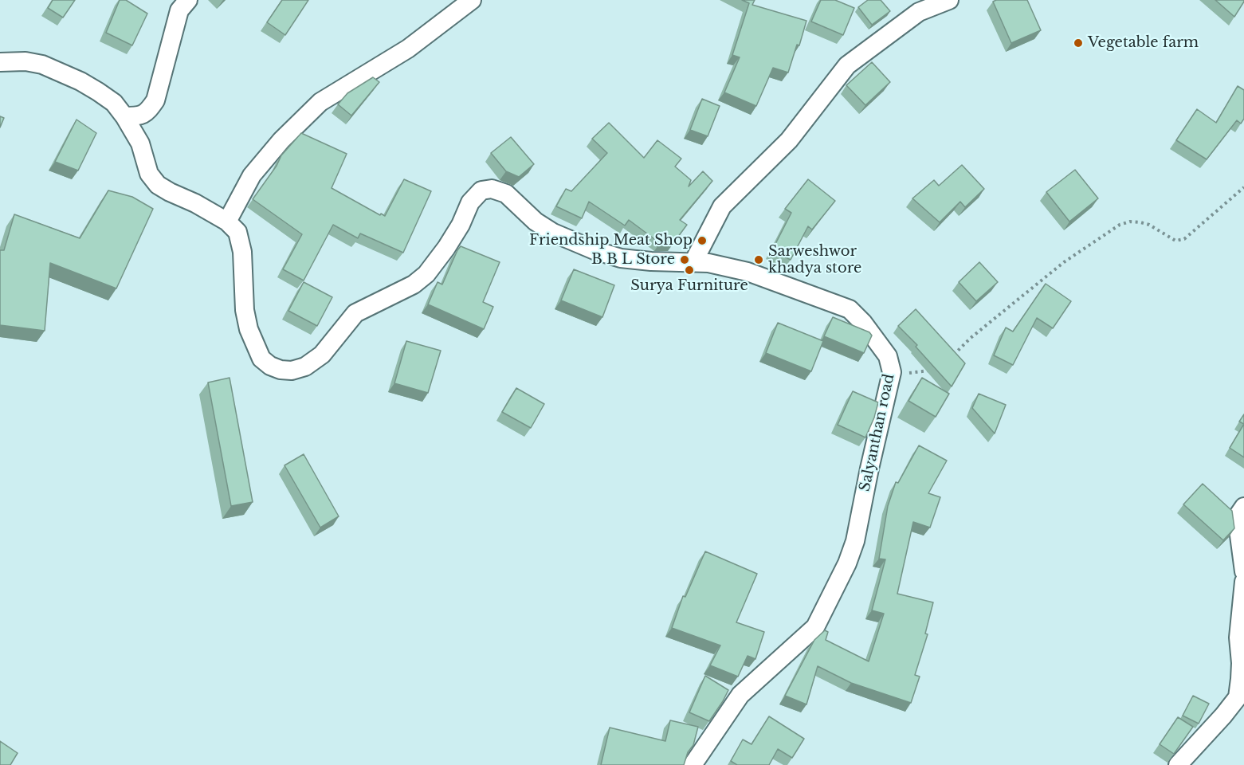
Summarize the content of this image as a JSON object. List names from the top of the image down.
{
  "streets": {
    "street": ["Salyanthan road"]
  },
  "places": [
    "Vegetable farm",
    "Friendship Meat Shop",
    "B B L Store",
    "Sarweshwor khadya store",
    "Surya Furniture"
  ]
}
